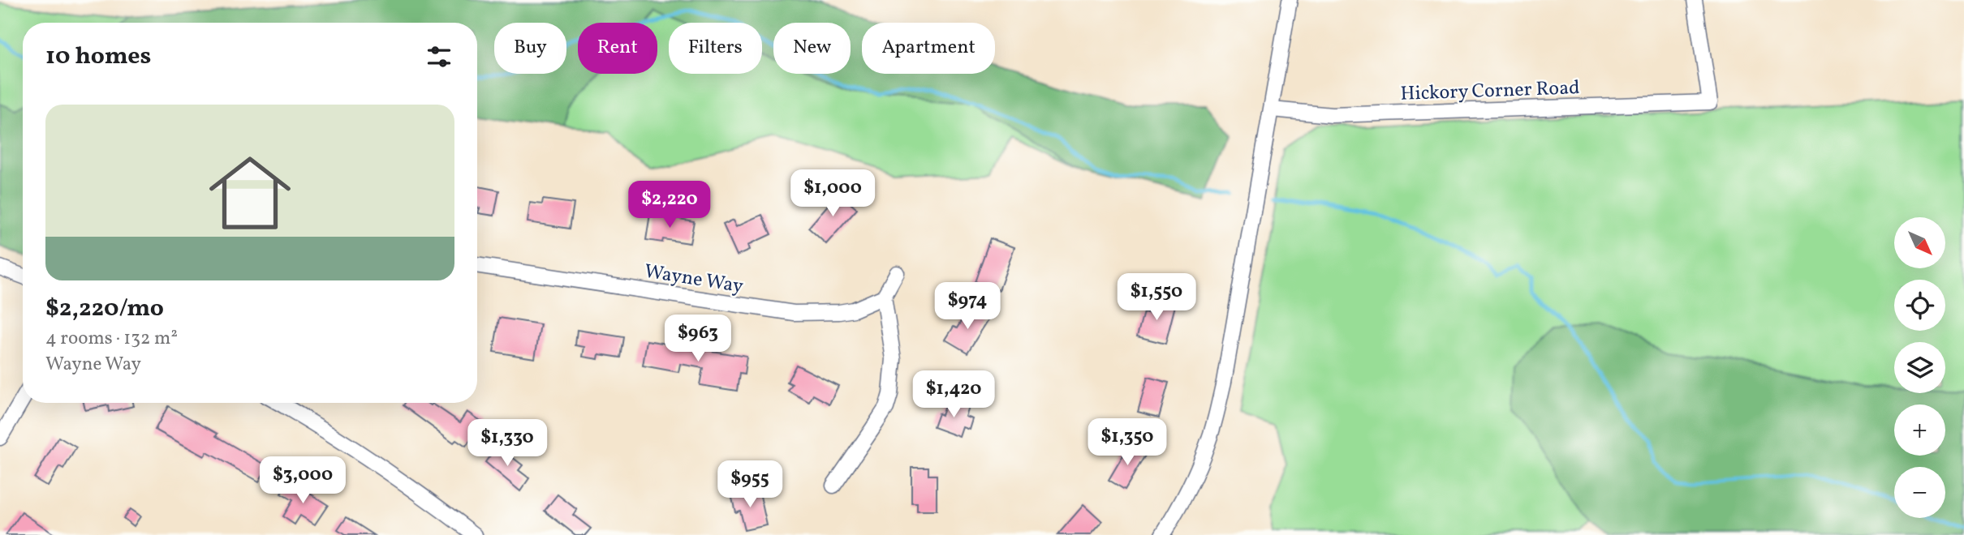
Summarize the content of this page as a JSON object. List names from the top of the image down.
{
  "streets": {
    "street": ["Hickory Corner Road", "Wayne Way"]
  },
  "north": "bottom right",
  "page": {
    "chip": [
      "Buy",
      "Rent",
      "Filters",
      "New",
      "Apartment"
    ],
    "heading": "10 homes",
    "list": [
      {
        "name": "$2,220/mo",
        "note": "4 rooms · 132 m² · Wayne Way"
      }
    ],
    "price": [
      "$1,000",
      "$2,220",
      "$1,550",
      "$974",
      "$963",
      "$1,420",
      "$1,350",
      "$1,330",
      "$3,000",
      "$955"
    ],
    "map_buttons": ["+", "−"]
  }
}
